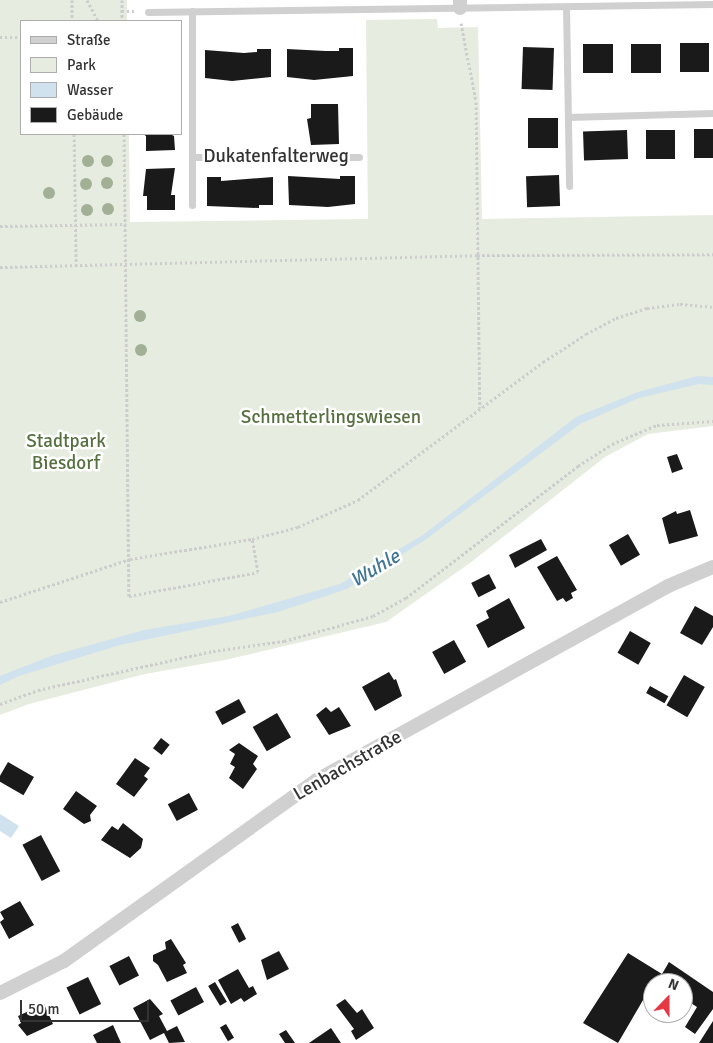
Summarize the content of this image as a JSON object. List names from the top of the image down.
{
  "streets": {
    "street": ["Lenbachstraße"],
    "lane": ["Dukatenfalterweg"]
  },
  "water": ["Wuhle"],
  "parks": ["Schmetterlingswiesen", "Stadtpark Biesdorf"],
  "legend": [
    "Straße",
    "Park",
    "Wasser",
    "Gebäude"
  ],
  "scale_bar": "50 m",
  "north": "top"
}
